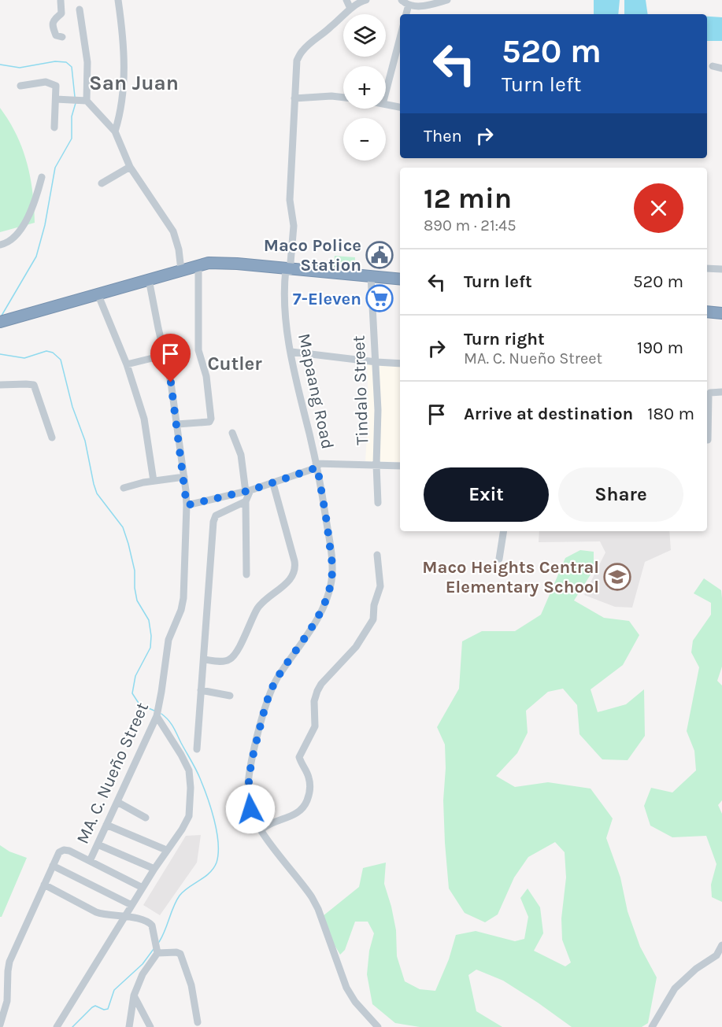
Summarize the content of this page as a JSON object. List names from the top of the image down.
{
  "streets": {
    "street": ["Tindalo Street", "Mapaang Road", "MA. C. Nueño Street"]
  },
  "districts": ["San Juan", "Cutler"],
  "places": {
    "public building": ["Maco Police Station"],
    "supermarket": ["7-Eleven"],
    "school or university": ["Maco Heights Central Elementary School"]
  },
  "page": {
    "map_buttons": ["+", "−"],
    "turn": ["520 m", "Turn left"],
    "then": "Then",
    "heading": ["12 min", "890 m · 21:45"],
    "list": [
      {
        "name": "Turn left",
        "value": "520 m"
      },
      {
        "name": "Turn right",
        "note": "MA. C. Nueño Street",
        "value": "190 m"
      },
      {
        "name": "Arrive at destination",
        "value": "180 m"
      }
    ],
    "buttons": ["Exit", "Share"]
  }
}
